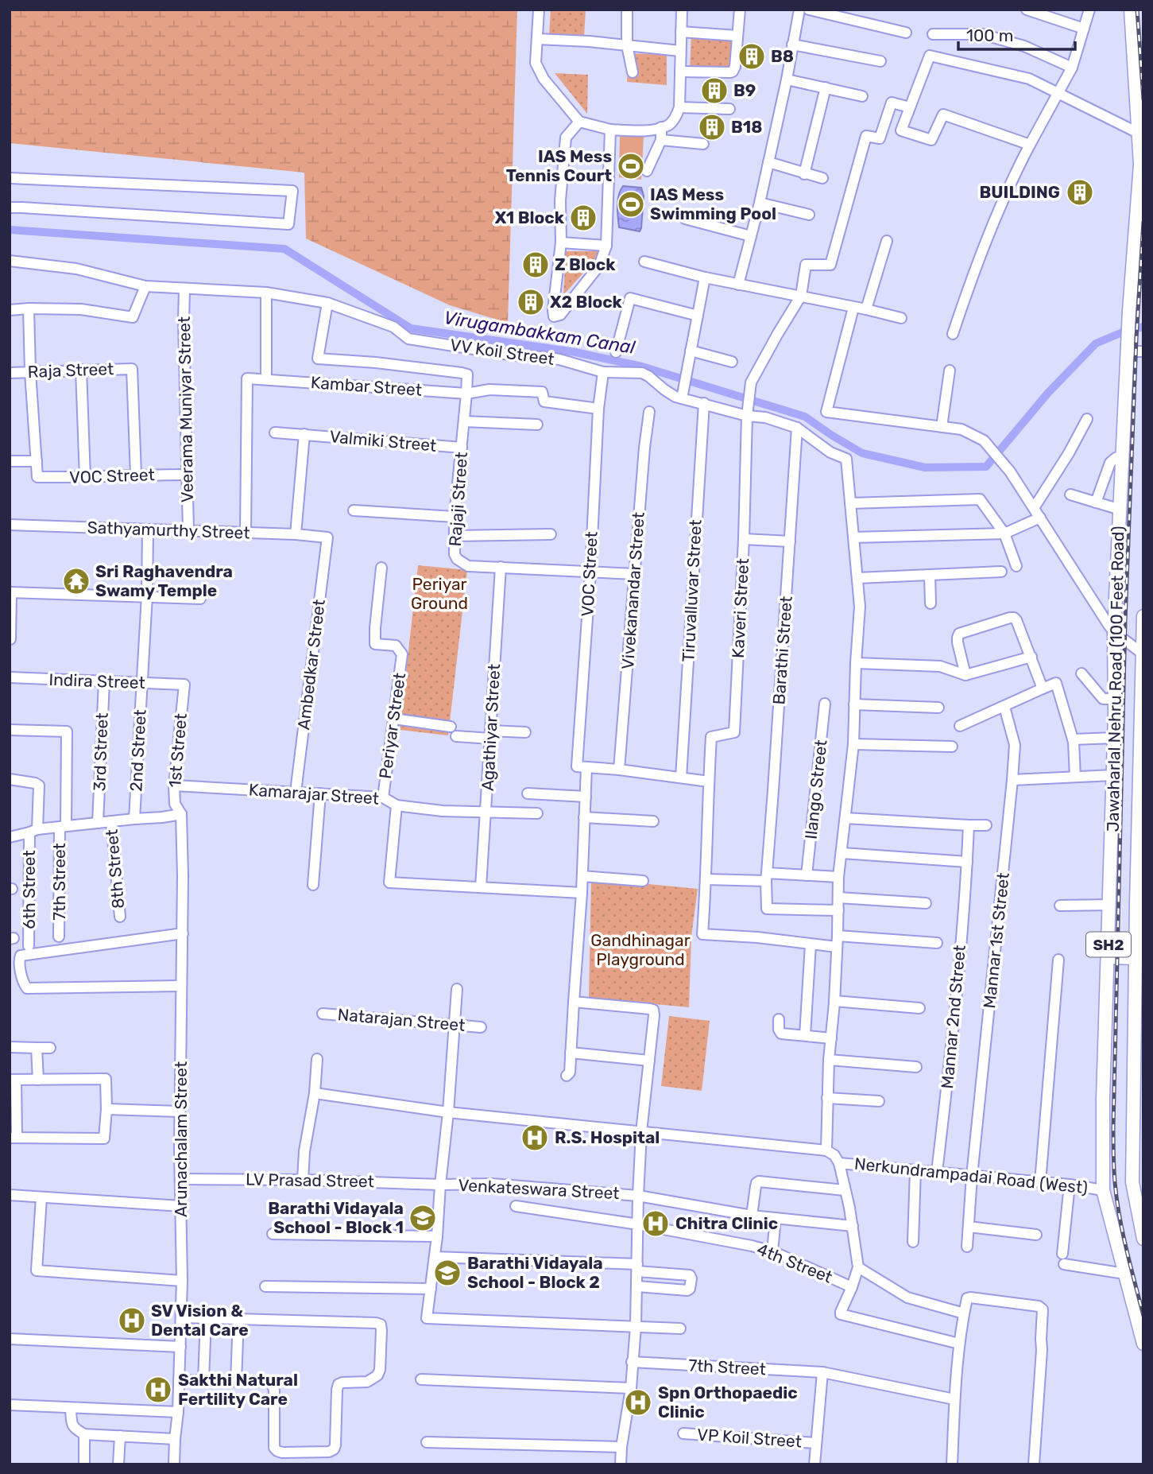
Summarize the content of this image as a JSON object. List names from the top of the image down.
{
  "streets": {
    "main road": ["Jawaharlal Nehru Road (100 Feet Road)", "SH2"],
    "street": [
      "VV Koil Street",
      "Raja Street",
      "Kambar Street",
      "Veerama Muniyar Street",
      "Valmiki Street",
      "VOC Street",
      "Rajaji Street",
      "Sathyamurthy Street",
      "Vivekanandar Street",
      "Tiruvalluvar Street",
      "Kaveri Street",
      "Barathi Street",
      "Ambedkar Street",
      "Indira Street",
      "Periyar Street",
      "Agathiyar Street",
      "2nd Street",
      "1st Street",
      "3rd Street",
      "Ilango Street",
      "Kamarajar Street",
      "8th Street",
      "7th Street",
      "6th Street",
      "Mannar 1st Street",
      "Mannar 2nd Street",
      "Natarajan Street",
      "Arunachalam Street",
      "Nerkundrampadai Road (West)",
      "LV Prasad Street",
      "Venkateswara Street",
      "4th Street",
      "VP Koil Street"
    ]
  },
  "crossings": [
    ["VV Koil Street", "Veerama Muniyar Street"],
    ["VV Koil Street", "VOC Street"],
    ["VV Koil Street", "Tiruvalluvar Street"],
    ["VV Koil Street", "Kaveri Street"],
    ["VV Koil Street", "Barathi Street"],
    ["Raja Street", "VOC Street"],
    ["Kambar Street", "VOC Street"],
    ["Kambar Street", "Rajaji Street"],
    ["Veerama Muniyar Street", "VOC Street"],
    ["Veerama Muniyar Street", "Sathyamurthy Street"],
    ["Valmiki Street", "Rajaji Street"],
    ["Rajaji Street", "Agathiyar Street"],
    ["Sathyamurthy Street", "Ambedkar Street"],
    ["Sathyamurthy Street", "2nd Street"],
    ["Ambedkar Street", "Kamarajar Street"],
    ["Jawaharlal Nehru Road (100 Feet Road)", "Nerkundrampadai Road (West)"],
    ["Indira Street", "2nd Street"],
    ["Indira Street", "1st Street"],
    ["Indira Street", "3rd Street"],
    ["Periyar Street", "Kamarajar Street"],
    ["Agathiyar Street", "Kamarajar Street"],
    ["1st Street", "Kamarajar Street"],
    ["1st Street", "Arunachalam Street"],
    ["Mannar 1st Street", "Nerkundrampadai Road (West)"],
    ["Mannar 2nd Street", "Nerkundrampadai Road (West)"],
    ["Arunachalam Street", "LV Prasad Street"],
    ["LV Prasad Street", "Venkateswara Street"]
  ],
  "water": ["Virugambakkam Canal"],
  "parks": ["Periyar Ground", "Gandhinagar Playground"],
  "places": {
    "building": [
      "B8",
      "B9",
      "B18",
      "BUILDING",
      "X1 Block",
      "Z Block",
      "X2 Block"
    ],
    "sports": ["IAS Mess Tennis Court", "IAS Mess Swimming Pool"],
    "temple": ["Sri Raghavendra Swamy Temple"],
    "hospital": [
      "R.S. Hospital",
      "Chitra Clinic",
      "SV Vision & Dental Care",
      "Sakthi Natural Fertility Care",
      "Spn Orthopaedic Clinic"
    ],
    "school or university": ["Barathi Vidayala School - Block 1", "Barathi Vidayala School - Block 2"]
  },
  "scale_bar": "100 m"
}
